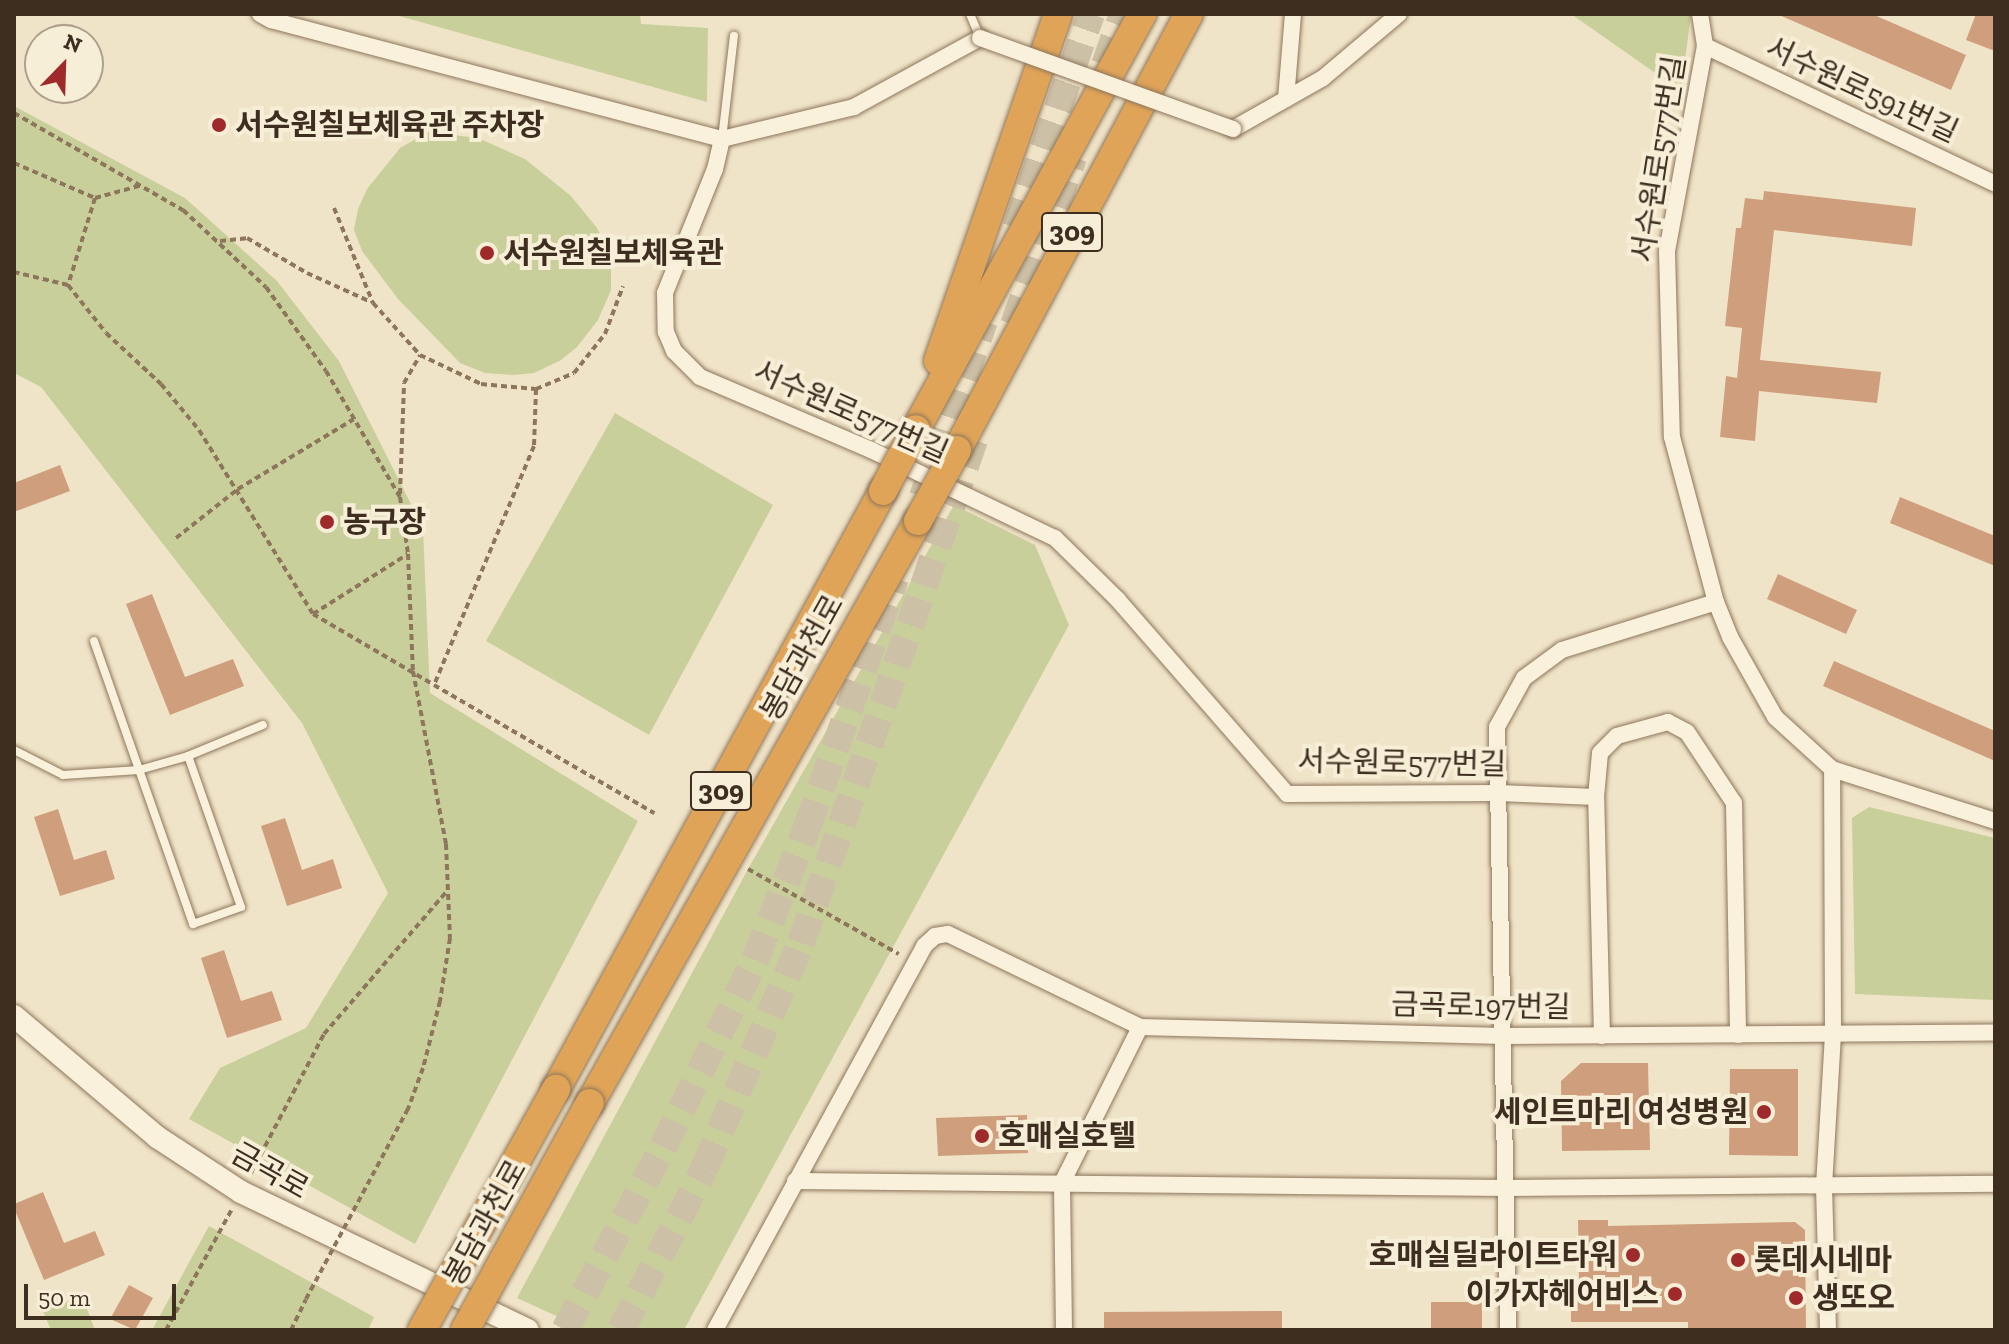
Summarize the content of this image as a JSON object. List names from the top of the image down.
{
  "streets": {
    "highway": ["309", "봉담과천로"],
    "main road": ["금곡로"],
    "street": ["서수원로591번길", "서수원로577번길", "금곡로197번길"]
  },
  "crossings": [
    ["서수원로591번길", "서수원로577번길"]
  ],
  "places": [
    "서수원칠보체육관 주차장",
    "서수원칠보체육관",
    "농구장",
    "세인트마리 여성병원",
    "호매실호텔",
    "호매실딜라이트타워",
    "롯데시네마",
    "이가자헤어비스",
    "생또오"
  ],
  "scale_bar": "50 m",
  "north": "top right"
}
